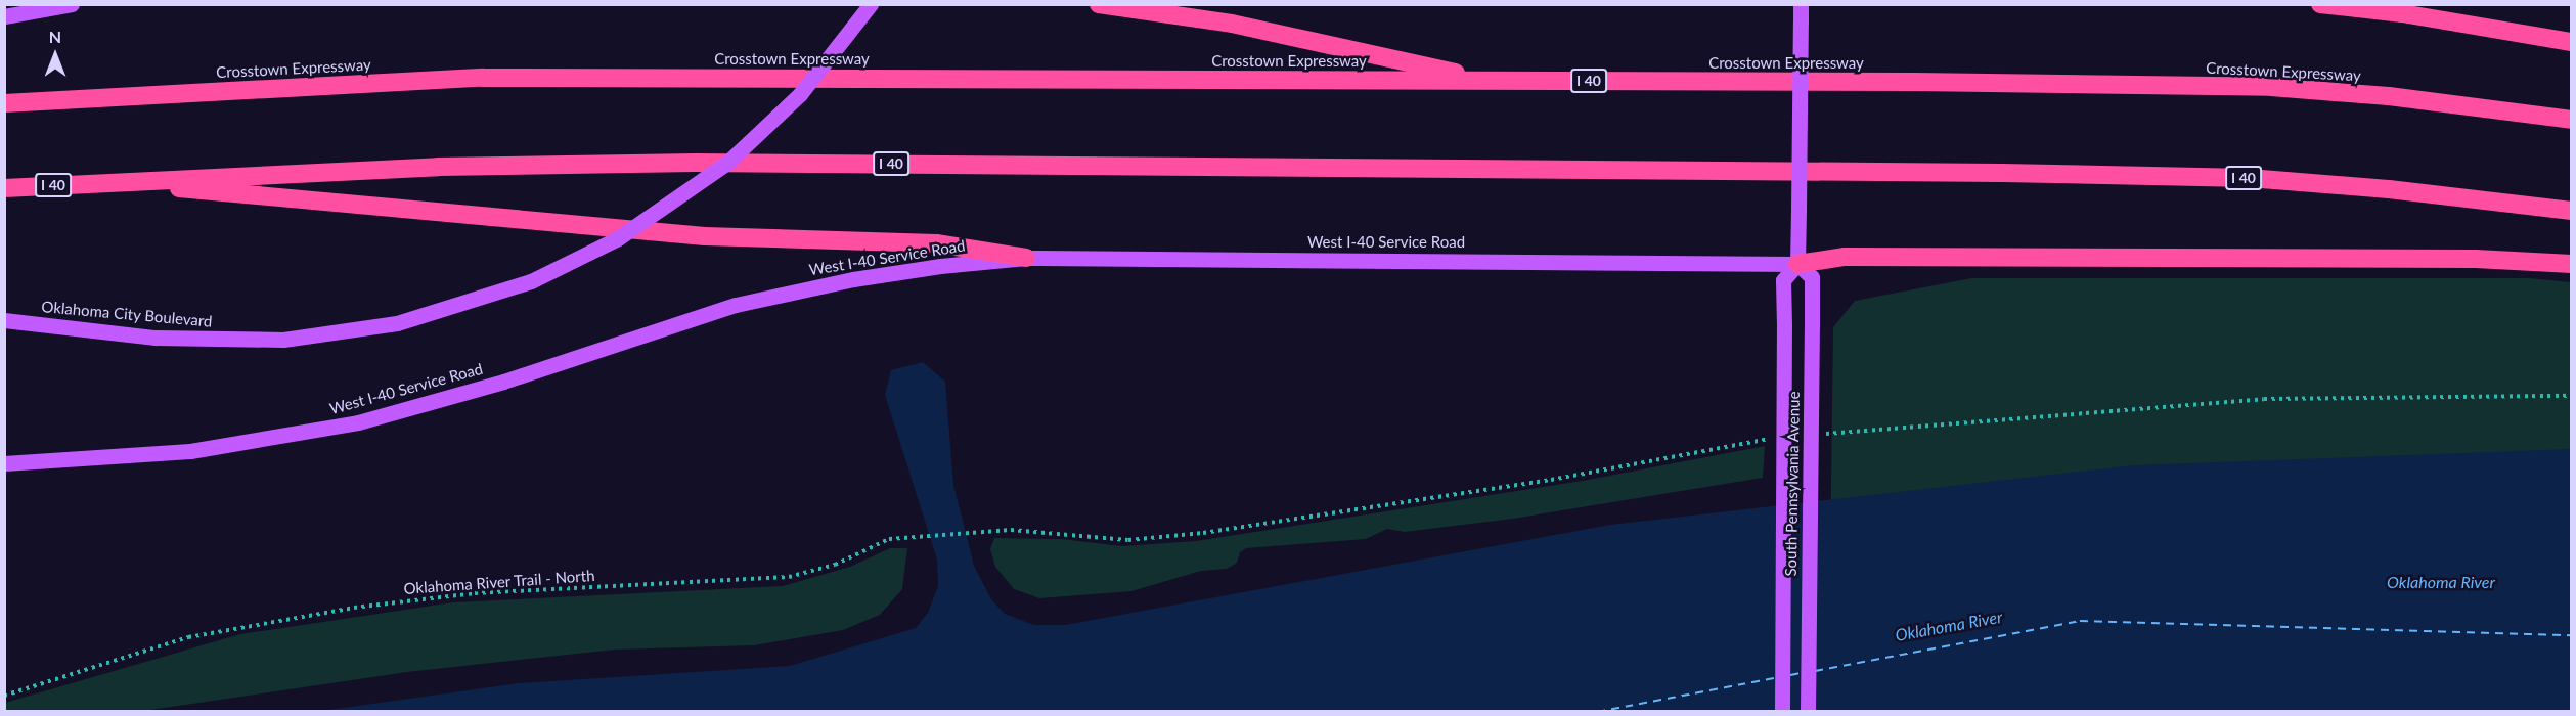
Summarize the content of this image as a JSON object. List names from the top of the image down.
{
  "streets": {
    "highway": ["Crosstown Expressway", "I 40"],
    "main road": ["West I-40 Service Road", "Oklahoma City Boulevard", "South Pennsylvania Avenue"],
    "path": ["Oklahoma River Trail - North"]
  },
  "crossings": [
    ["West I-40 Service Road", "South Pennsylvania Avenue"]
  ],
  "water": ["Oklahoma River"],
  "north": "top"
}
